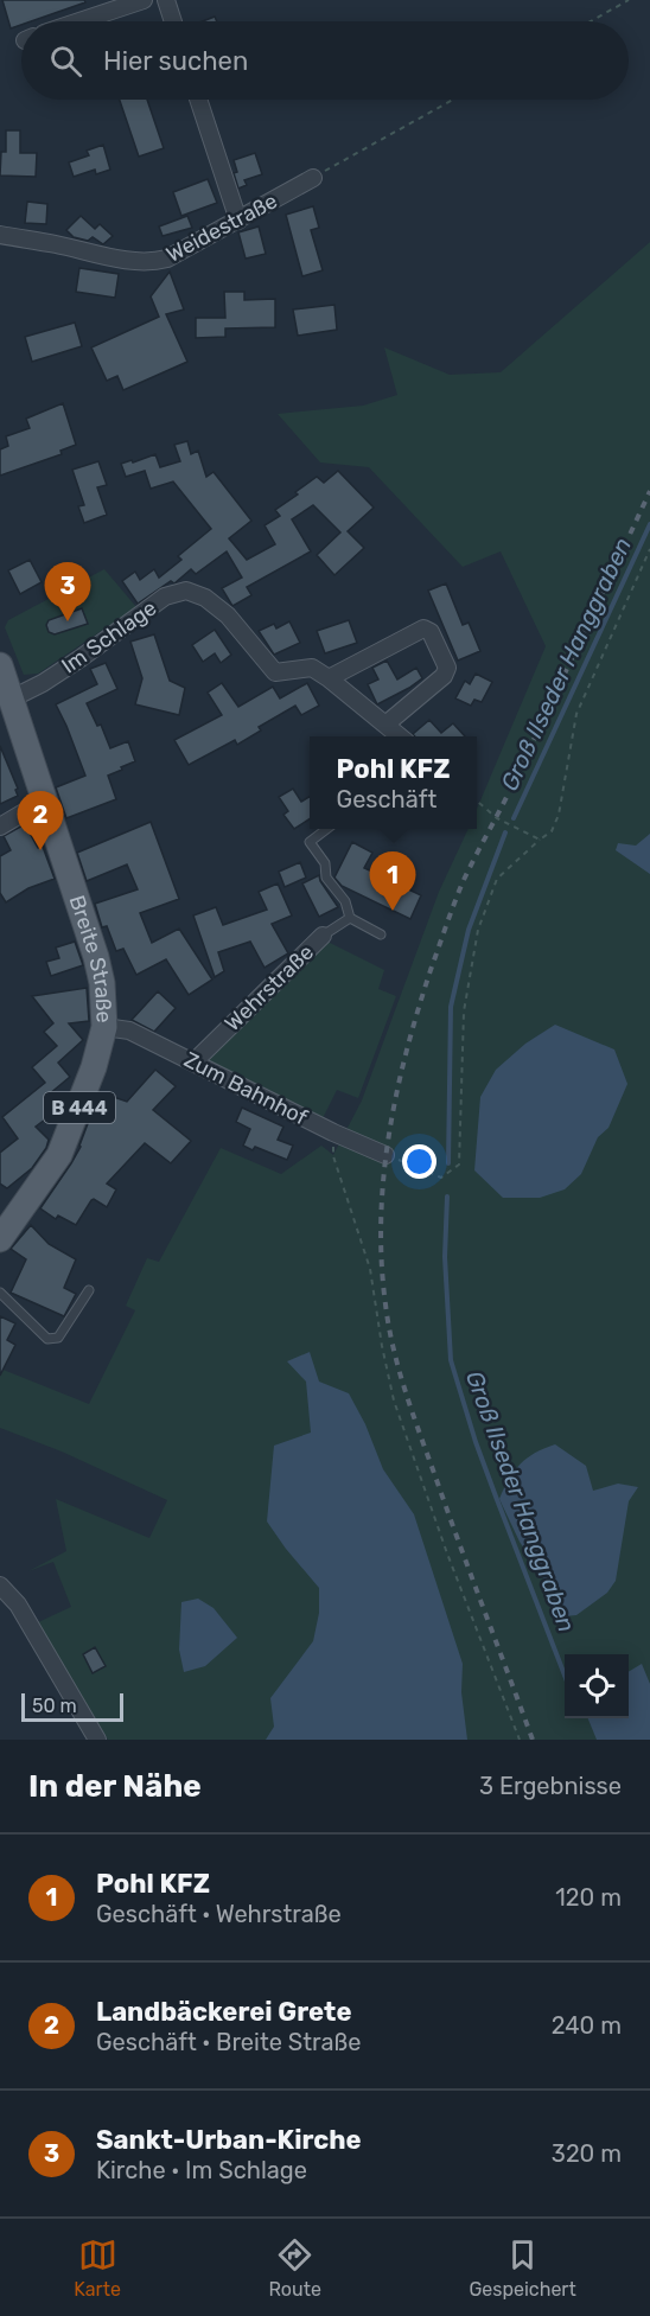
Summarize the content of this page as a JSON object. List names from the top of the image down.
{
  "streets": {
    "main road": ["Breite Straße", "B 444"],
    "street": [
      "Weidestraße",
      "Im Schlage",
      "Wehrstraße",
      "Zum Bahnhof"
    ]
  },
  "crossings": [
    ["Im Schlage", "Breite Straße"],
    ["Breite Straße", "Zum Bahnhof"],
    ["Wehrstraße", "Zum Bahnhof"]
  ],
  "water": ["Groß Ilseder Hanggraben"],
  "scale_bar": "50 m",
  "page": {
    "search": "Hier suchen",
    "pins": ["3", "2", "1"],
    "popup": ["Pohl KFZ", "Geschäft"],
    "scale": "50 m",
    "heading": ["In der Nähe", "3 Ergebnisse"],
    "list": [
      {
        "mark": "1",
        "name": "Pohl KFZ",
        "note": "Geschäft · Wehrstraße",
        "value": "120 m"
      },
      {
        "mark": "2",
        "name": "Landbäckerei Grete",
        "note": "Geschäft · Breite Straße",
        "value": "240 m"
      },
      {
        "mark": "3",
        "name": "Sankt-Urban-Kirche",
        "note": "Kirche · Im Schlage",
        "value": "320 m"
      }
    ],
    "nav": ["Karte", "Route", "Gespeichert"]
  }
}
